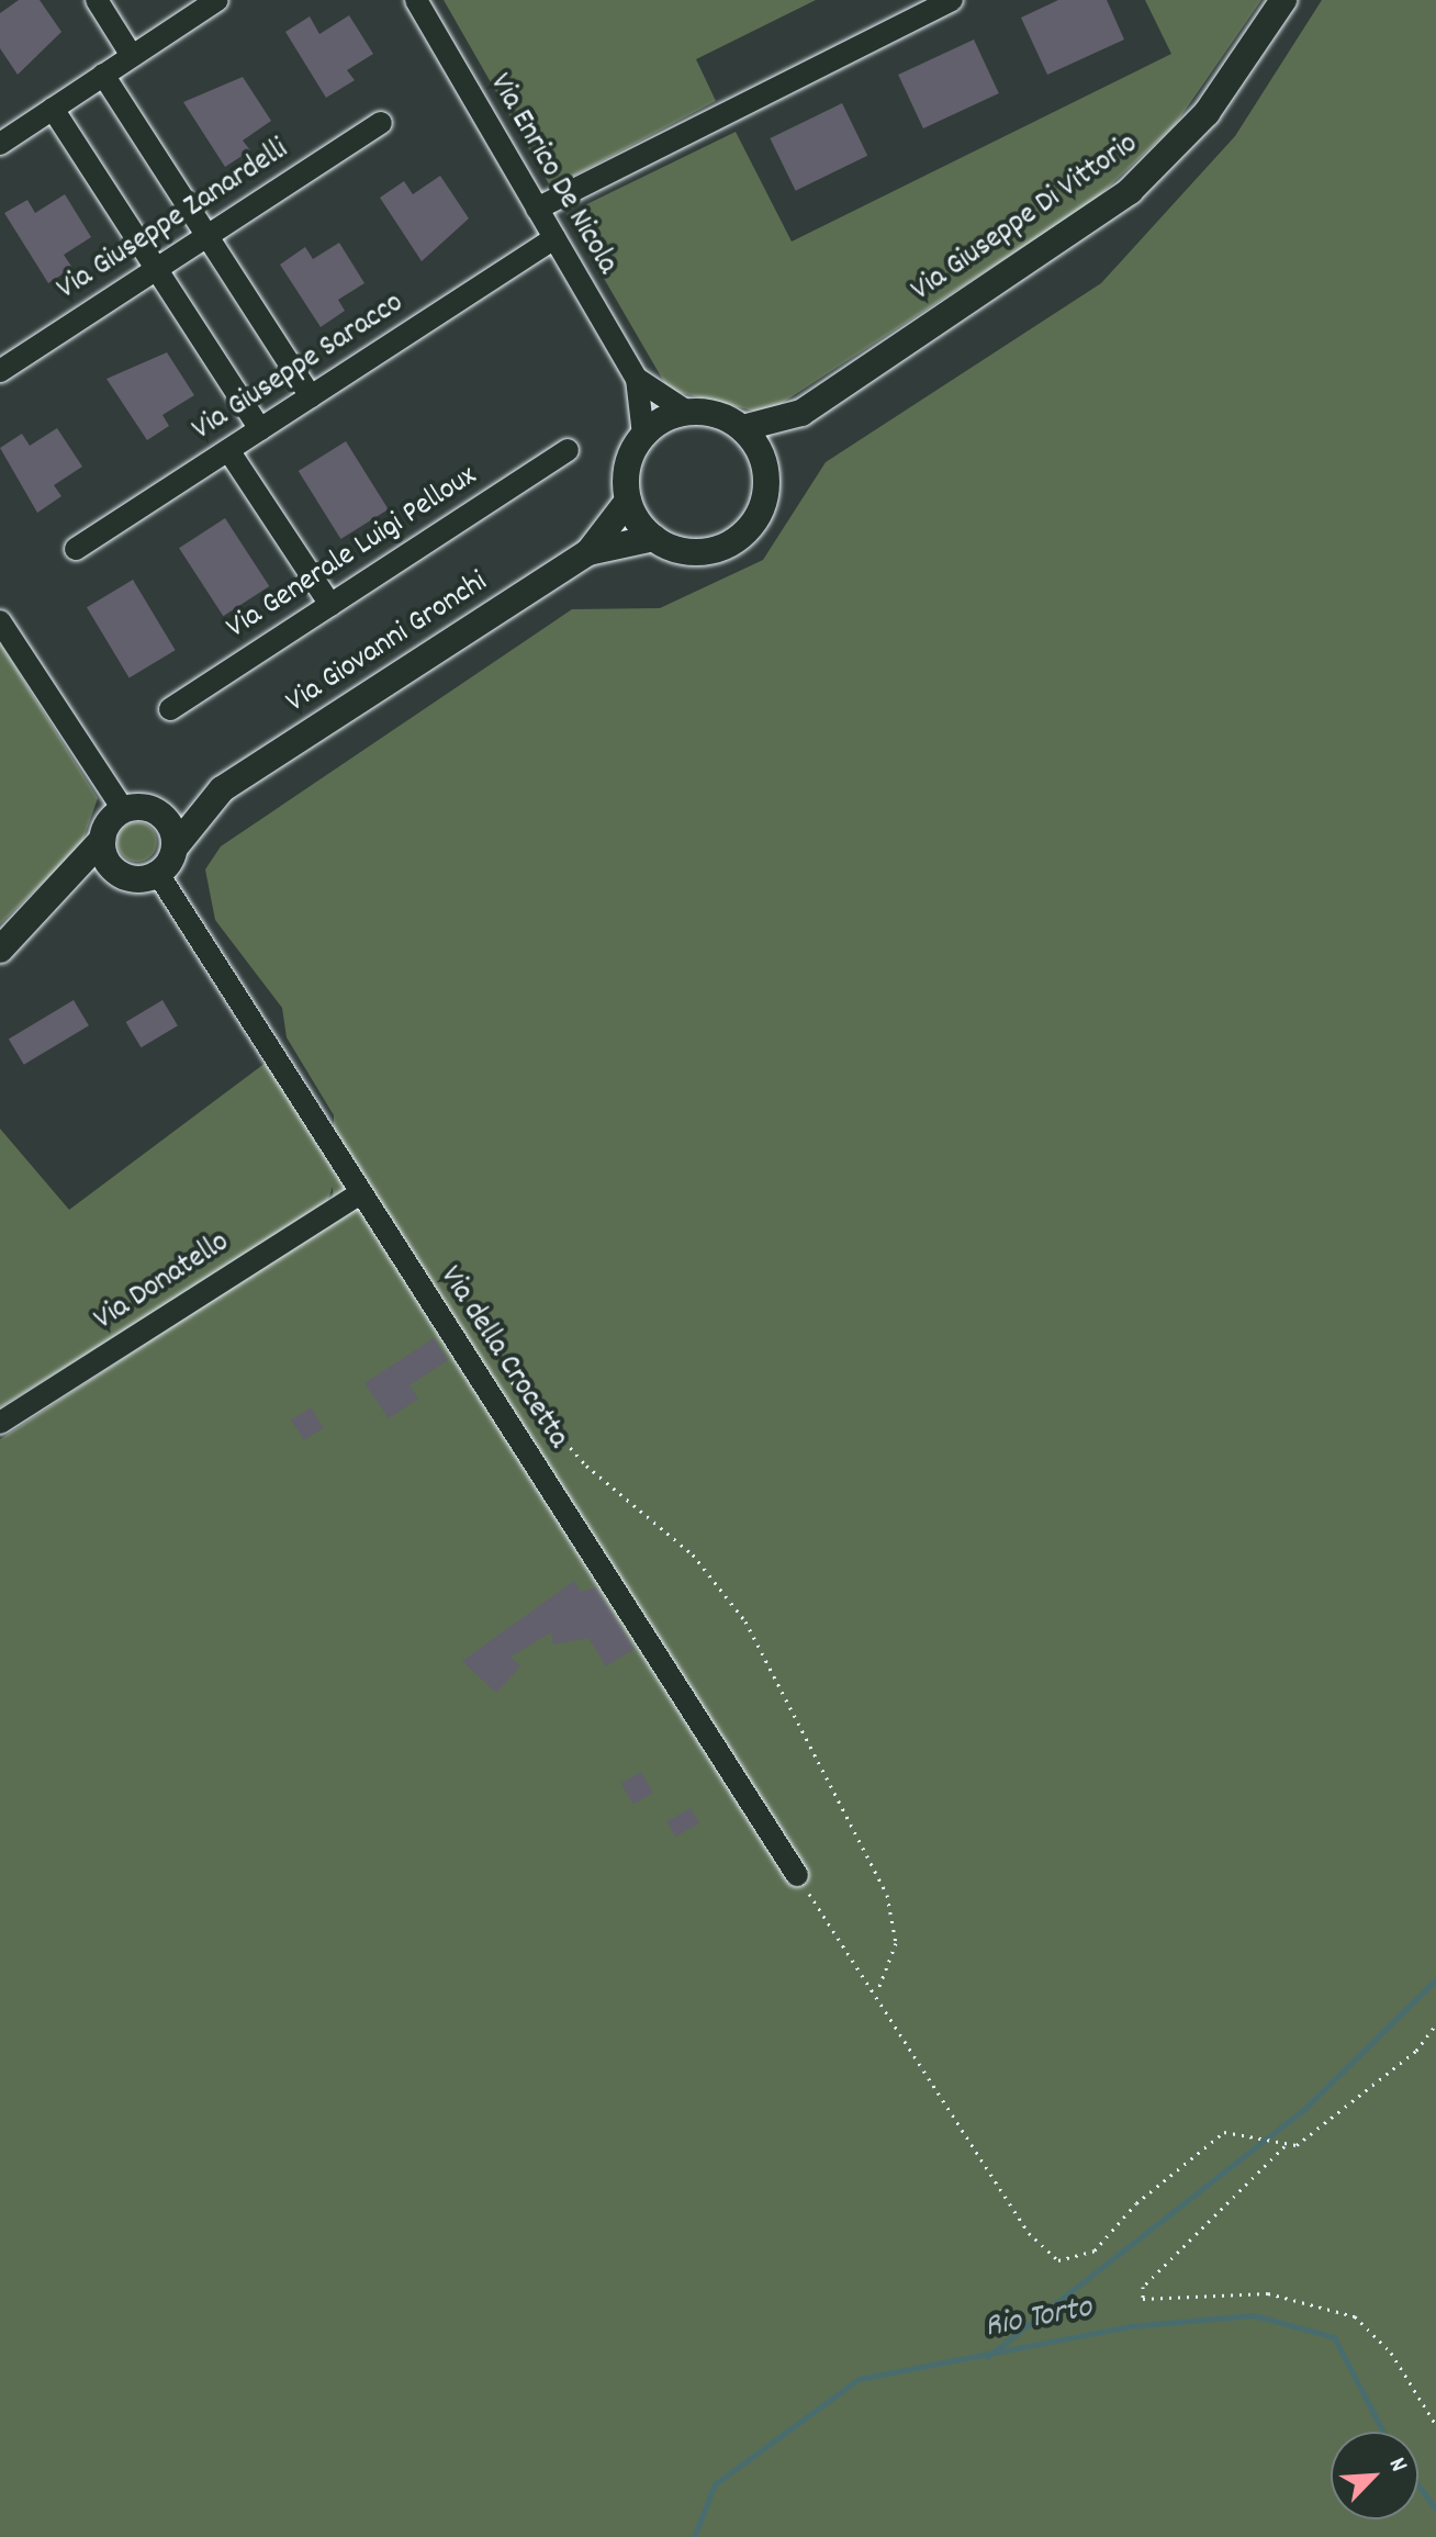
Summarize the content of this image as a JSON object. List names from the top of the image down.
{
  "streets": {
    "street": [
      "Via Enrico De Nicola",
      "Via Giuseppe Di Vittorio",
      "Via Giuseppe Zanardelli",
      "Via Giuseppe Saracco",
      "Via Generale Luigi Pelloux",
      "Via Giovanni Gronchi",
      "Via Donatello",
      "Via della Crocetta"
    ]
  },
  "crossings": [
    ["Via Enrico De Nicola", "Via Giuseppe Di Vittorio"],
    ["Via Enrico De Nicola", "Via Giuseppe Saracco"],
    ["Via Enrico De Nicola", "Via Giovanni Gronchi"],
    ["Via Giuseppe Di Vittorio", "Via Giovanni Gronchi"],
    ["Via Giovanni Gronchi", "Via della Crocetta"],
    ["Via Donatello", "Via della Crocetta"]
  ],
  "water": ["Rio Torto"],
  "north": "top right"
}
